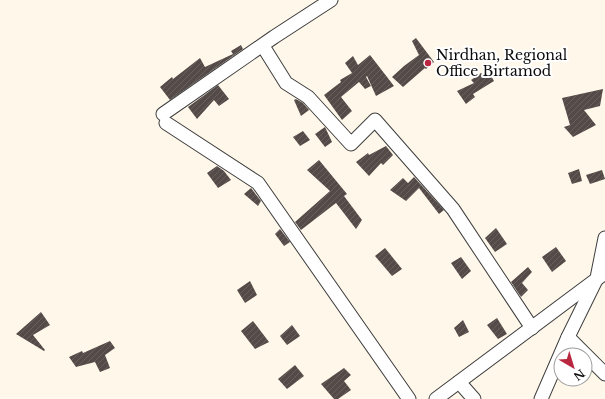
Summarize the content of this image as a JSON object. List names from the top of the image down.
{
  "places": ["Nirdhan, Regional Office Birtamod"],
  "north": "bottom right"
}
